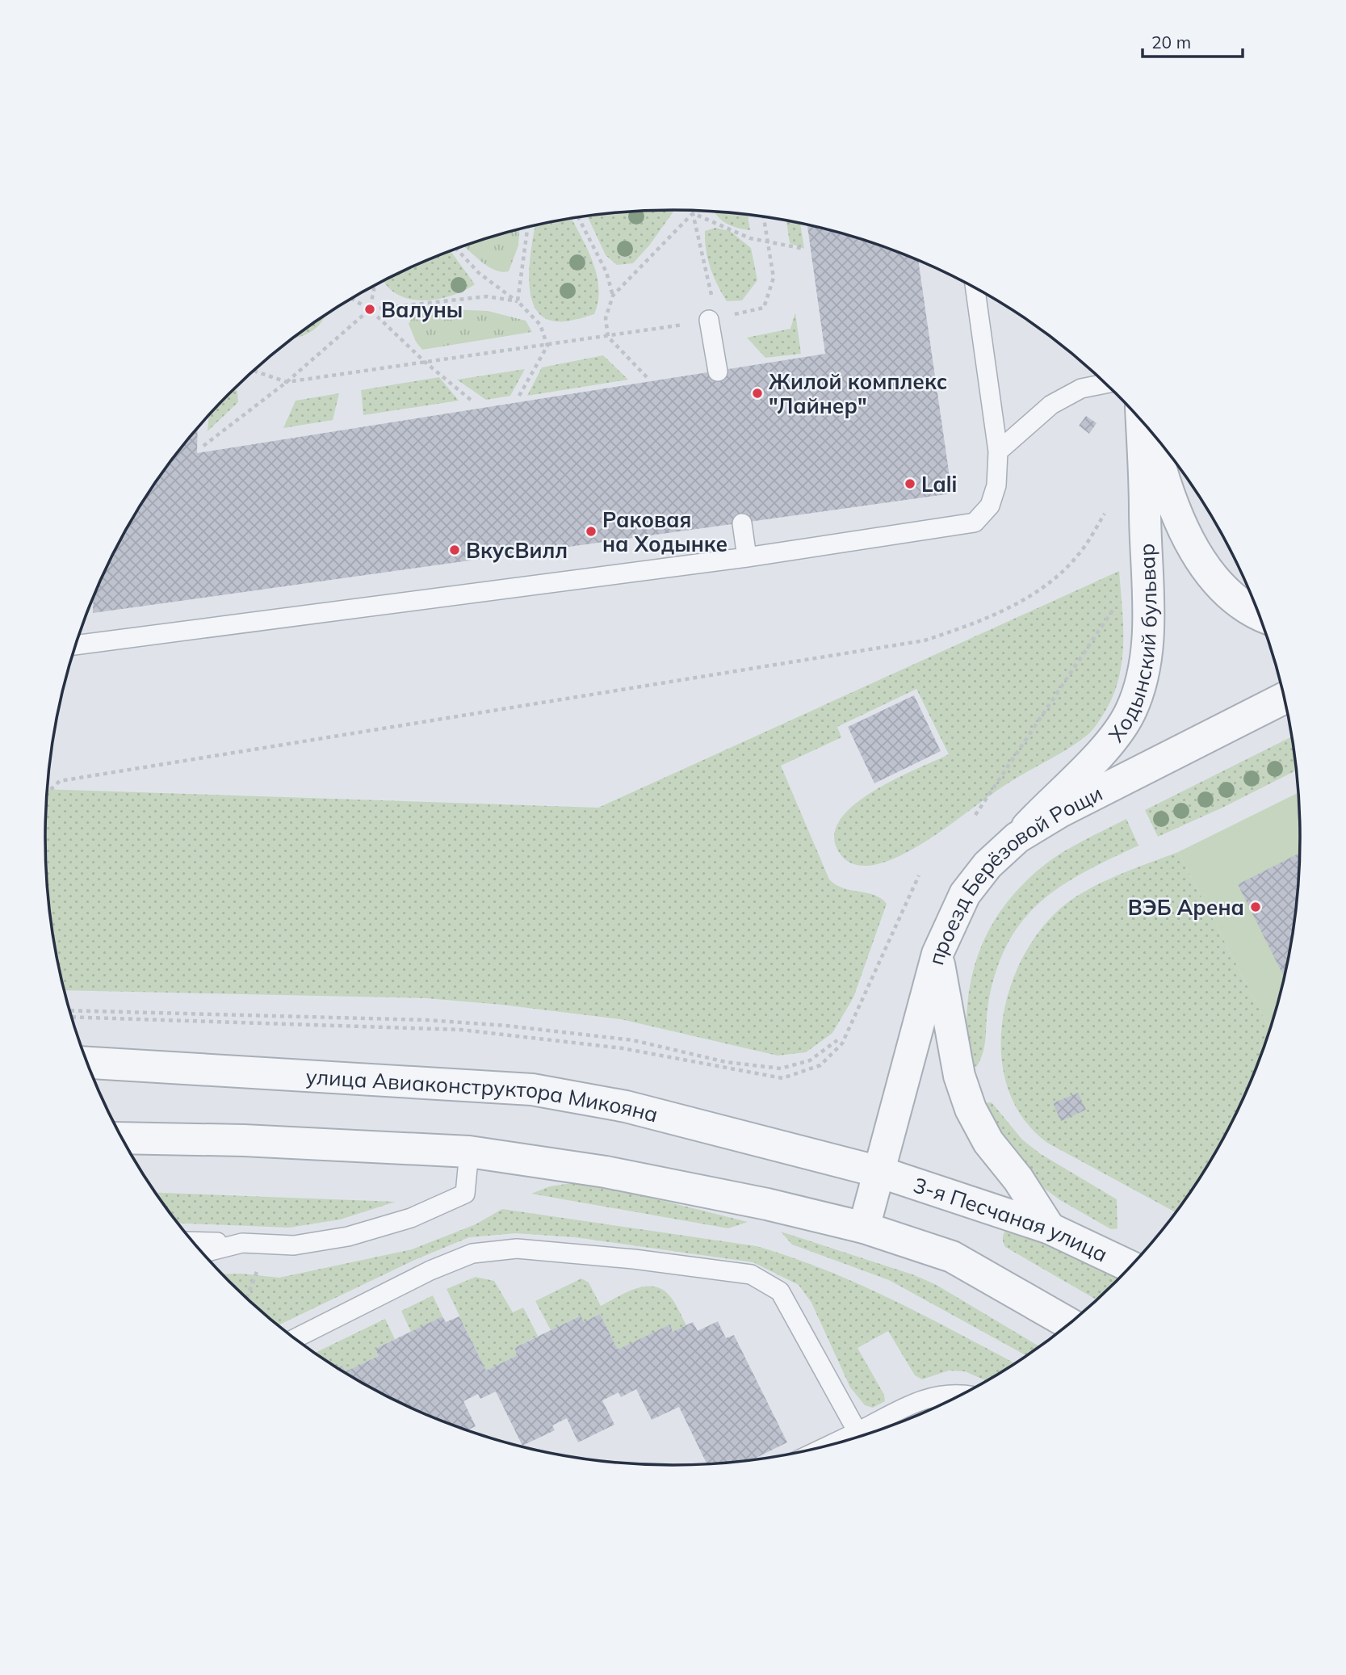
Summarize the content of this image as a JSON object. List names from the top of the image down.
{
  "streets": {
    "street": [
      "Ходынский бульвар",
      "проезд Берёзовой Рощи",
      "улица Авиаконструктора Микояна",
      "3-я Песчаная улица"
    ]
  },
  "crossings": [
    ["Ходынский бульвар", "проезд Берёзовой Рощи"],
    ["проезд Берёзовой Рощи", "улица Авиаконструктора Микояна"],
    ["проезд Берёзовой Рощи", "3-я Песчаная улица"],
    ["улица Авиаконструктора Микояна", "3-я Песчаная улица"]
  ],
  "places": [
    "Валуны",
    "Жилой комплекс \"Лайнер\"",
    "Lali",
    "Раковая на Ходынке",
    "ВкусВилл",
    "ВЭБ Арена"
  ],
  "scale_bar": "20 m"
}
